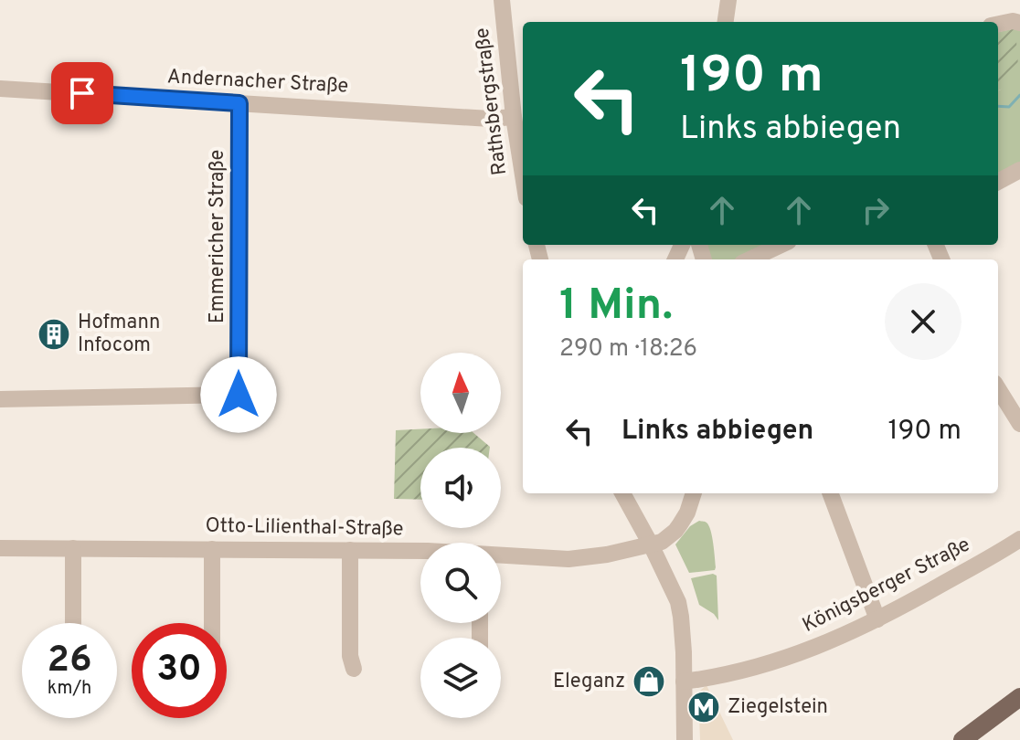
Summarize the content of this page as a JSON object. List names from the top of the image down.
{
  "streets": {
    "street": [
      "Andernacher Straße",
      "Rathsbergstraße",
      "Emmericher Straße",
      "Otto-Lilienthal-Straße",
      "Königsberger Straße"
    ]
  },
  "crossings": [
    ["Andernacher Straße", "Rathsbergstraße"],
    ["Andernacher Straße", "Emmericher Straße"]
  ],
  "places": {
    "building": ["Hofmann Infocom"],
    "shop": ["Eleganz"],
    "metro station": ["Ziegelstein"]
  },
  "north": "top",
  "page": {
    "turn": ["190 m", "Links abbiegen"],
    "heading": ["1 Min.", "290 m · 18:26"],
    "list": [
      {
        "name": "Links abbiegen",
        "value": "190 m"
      }
    ],
    "speed": "26 km/h",
    "limit": "30"
  }
}
